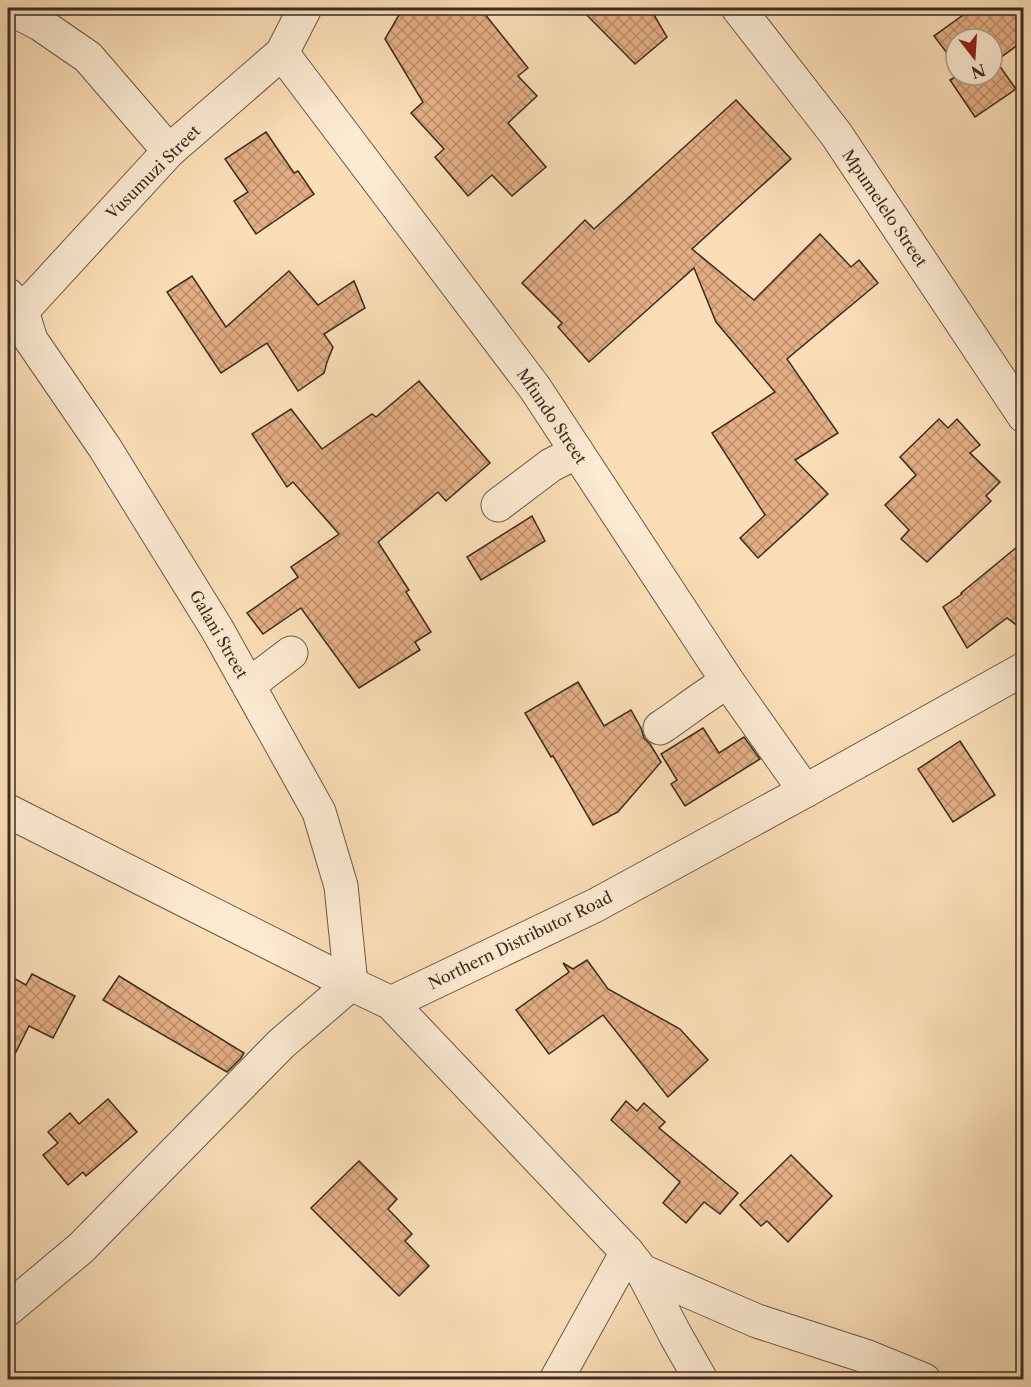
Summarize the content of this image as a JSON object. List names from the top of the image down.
{
  "streets": {
    "street": [
      "Vusumuzi Street",
      "Mpumelelo Street",
      "Mfundo Street",
      "Galani Street",
      "Northern Distributor Road"
    ]
  },
  "crossings": [
    ["Vusumuzi Street", "Mfundo Street"],
    ["Vusumuzi Street", "Galani Street"],
    ["Mfundo Street", "Northern Distributor Road"]
  ],
  "north": "bottom"
}
